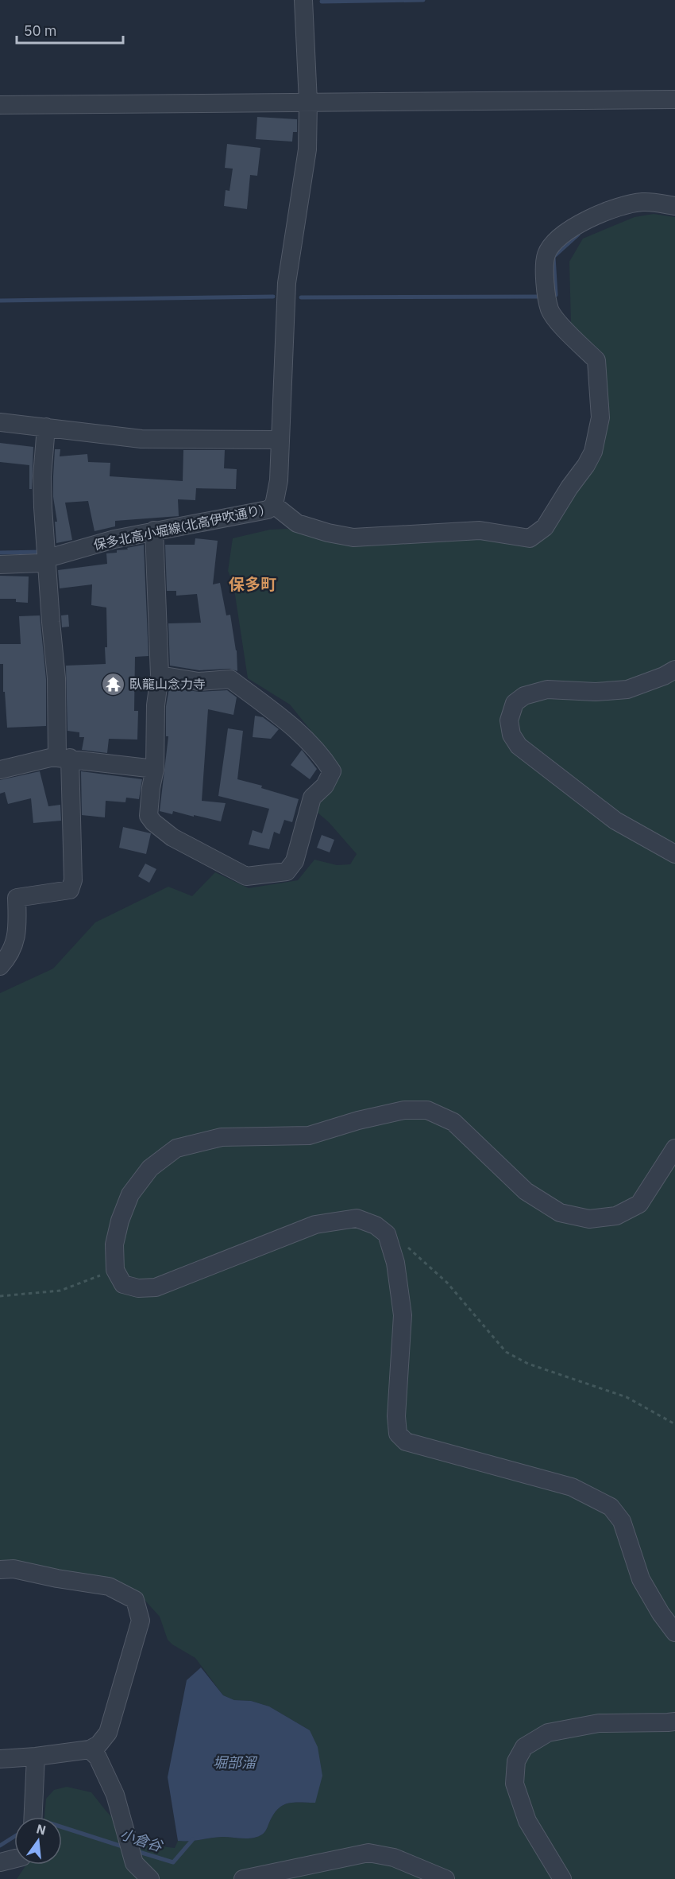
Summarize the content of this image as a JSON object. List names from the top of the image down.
{
  "streets": {
    "street": ["保多北高小堀線(北高伊吹通り)"]
  },
  "districts": ["保多町"],
  "water": ["堀部溜", "小倉谷"],
  "places": {
    "temple": ["臥龍山念力寺"]
  },
  "scale_bar": "50 m",
  "north": "top"
}
